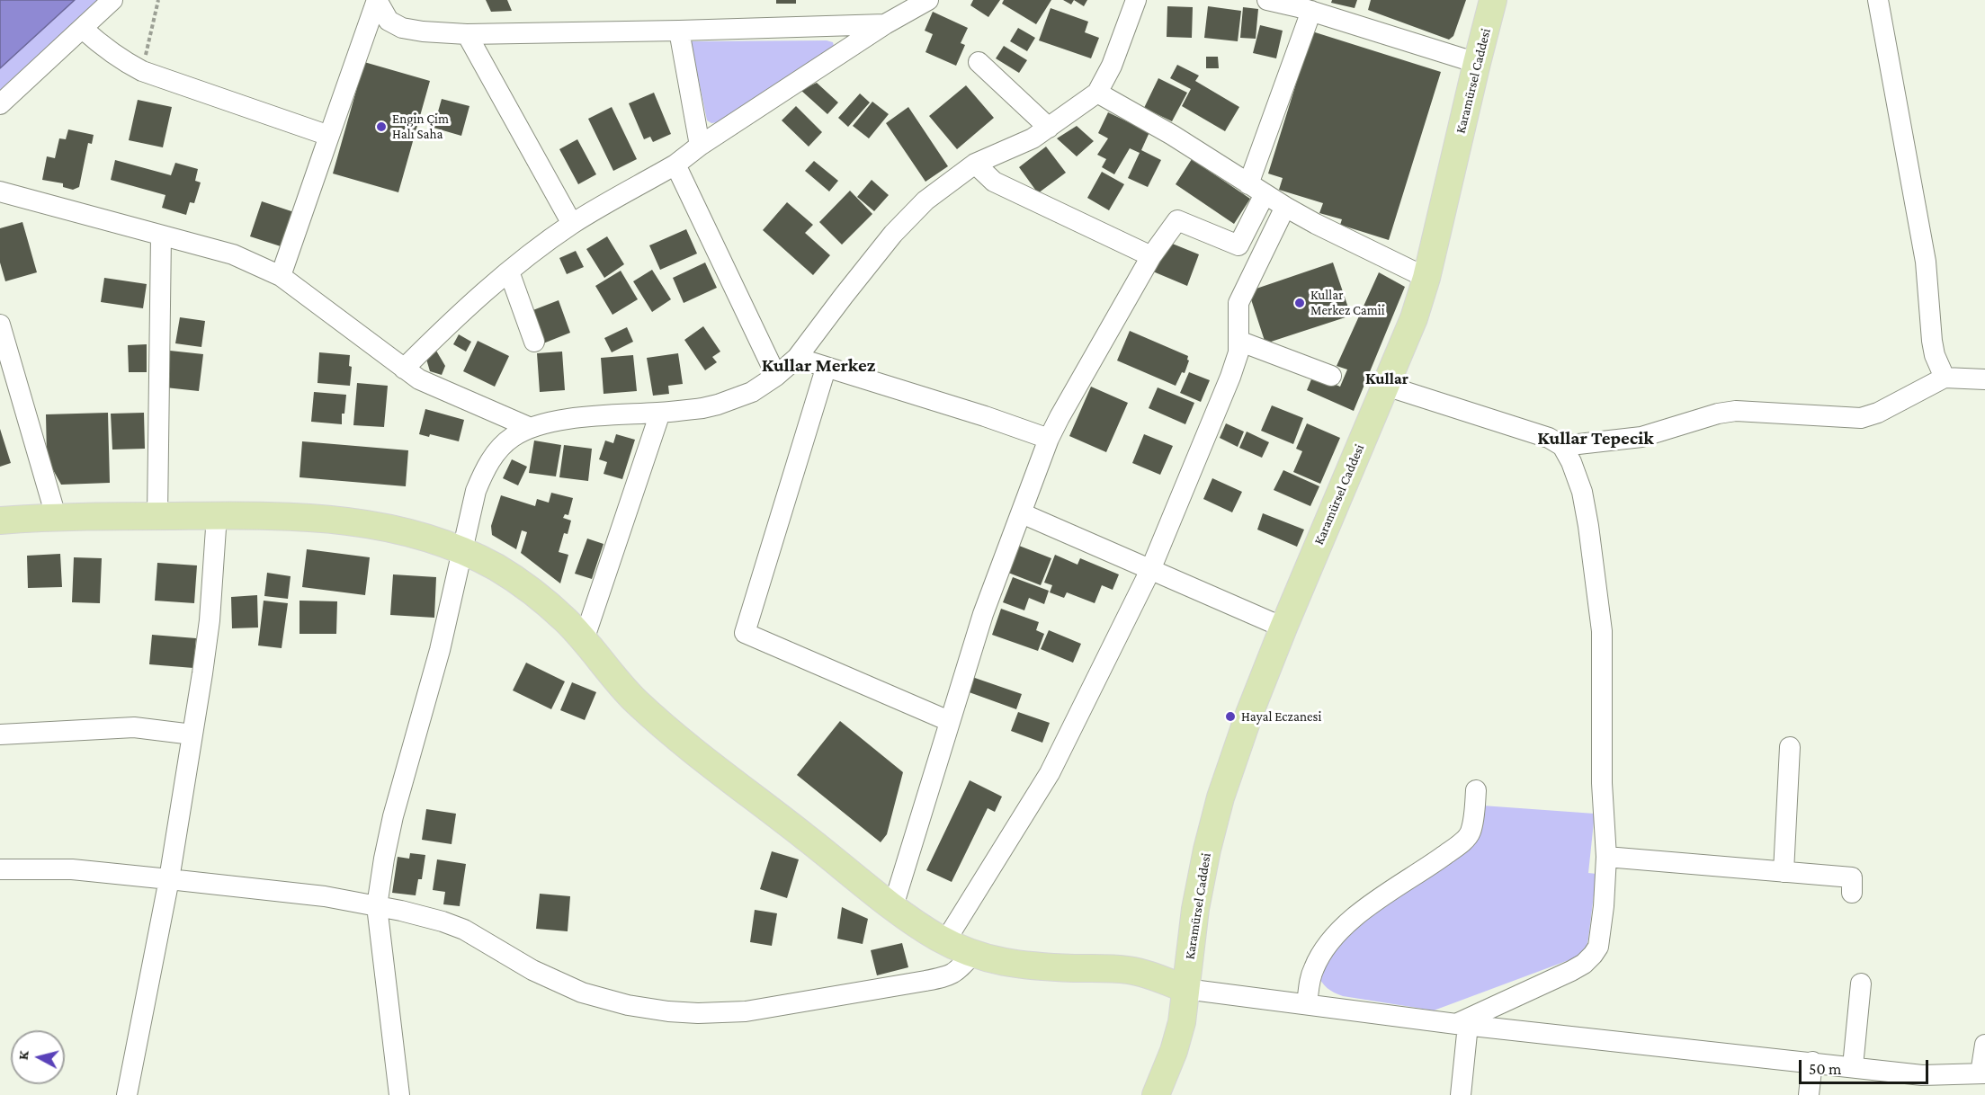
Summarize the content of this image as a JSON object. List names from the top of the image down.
{
  "streets": {
    "main road": ["Karamürsel Caddesi"]
  },
  "districts": ["Kullar Merkez", "Kullar", "Kullar Tepecik"],
  "places": ["Engin Çim Halı Saha", "Kullar Merkez Camii", "Hayal Eczanesi"],
  "scale_bar": "50 m",
  "north": "left"
}
